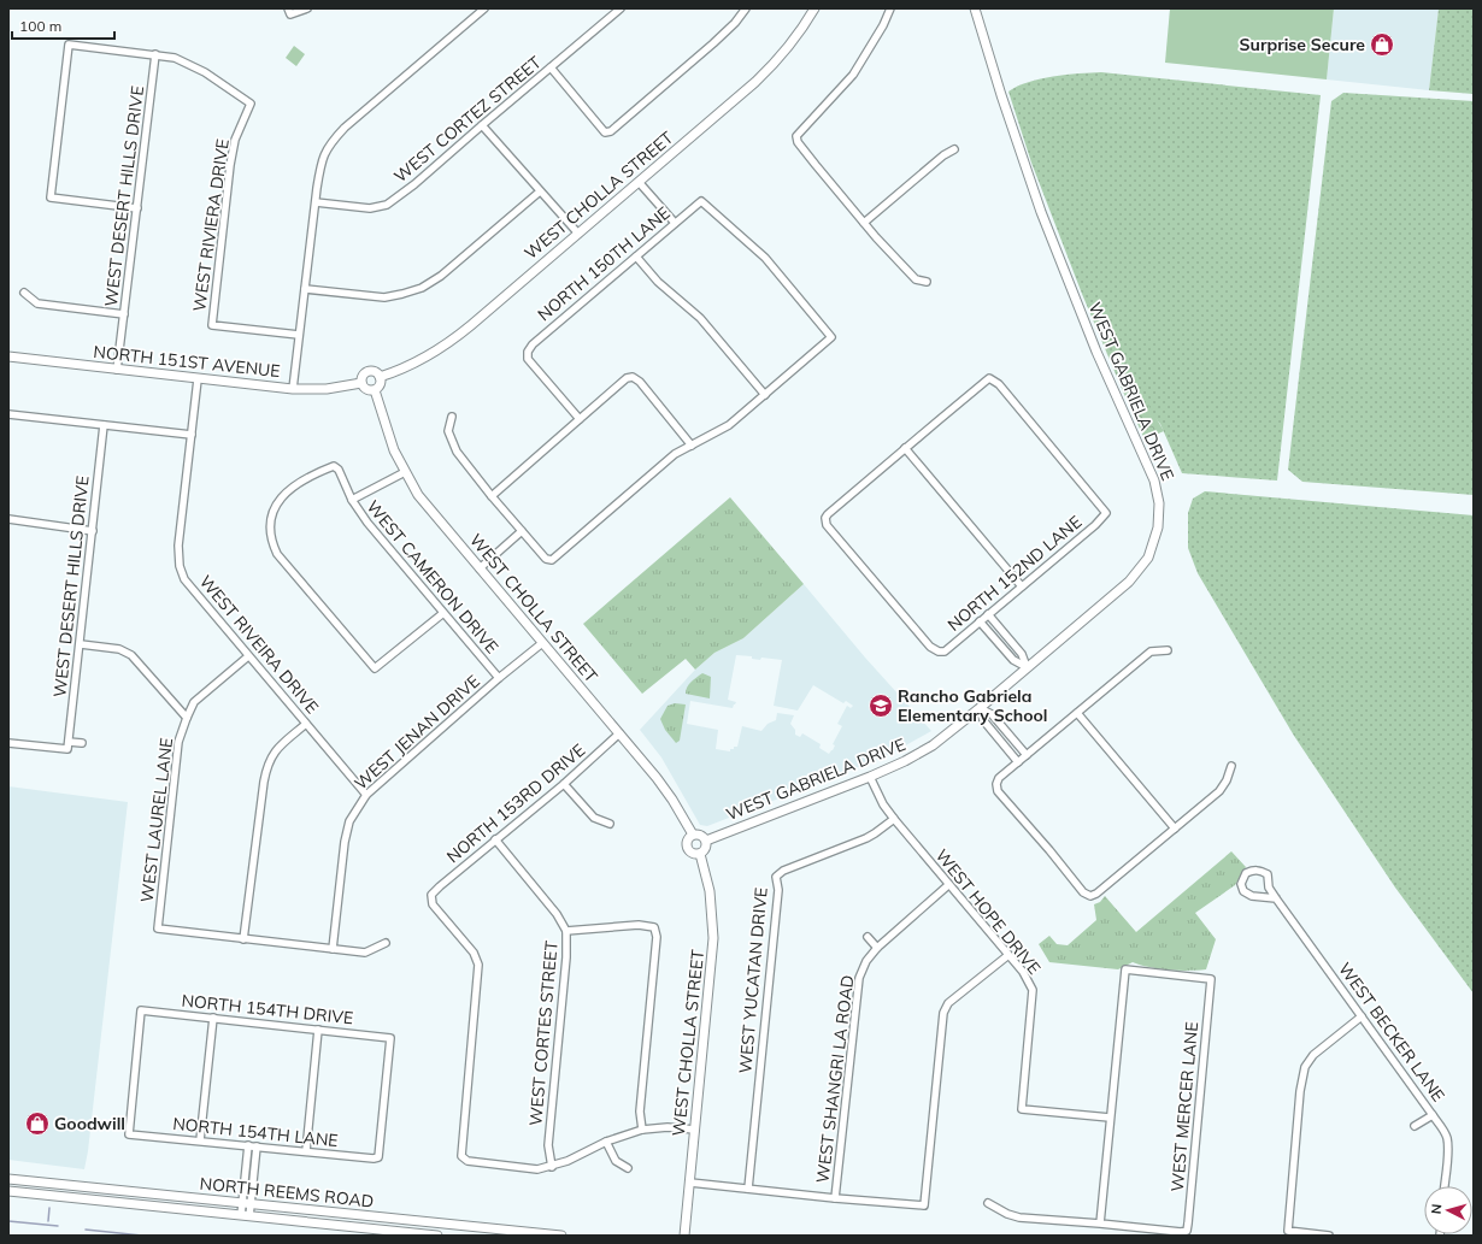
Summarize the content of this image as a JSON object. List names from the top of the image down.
{
  "streets": {
    "street": [
      "WEST CORTEZ STREET",
      "WEST CHOLLA STREET",
      "WEST DESERT HILLS DRIVE",
      "WEST RIVIERA DRIVE",
      "NORTH 150TH LANE",
      "NORTH 151ST AVENUE",
      "WEST GABRIELA DRIVE",
      "NORTH 152ND LANE",
      "WEST CAMERON DRIVE",
      "WEST RIVEIRA DRIVE",
      "WEST JENAN DRIVE",
      "NORTH 153RD DRIVE",
      "WEST LAUREL LANE",
      "WEST HOPE DRIVE",
      "WEST YUCATAN DRIVE",
      "NORTH 154TH DRIVE",
      "WEST BECKER LANE",
      "WEST CORTES STREET",
      "WEST SHANGRI LA ROAD",
      "WEST MERCER LANE",
      "NORTH 154TH LANE",
      "NORTH REEMS ROAD"
    ]
  },
  "crossings": [
    ["WEST CHOLLA STREET", "NORTH 151ST AVENUE"],
    ["WEST CHOLLA STREET", "WEST GABRIELA DRIVE"],
    ["WEST CHOLLA STREET", "WEST JENAN DRIVE"],
    ["WEST CHOLLA STREET", "NORTH 153RD DRIVE"],
    ["WEST DESERT HILLS DRIVE", "WEST RIVIERA DRIVE"],
    ["WEST DESERT HILLS DRIVE", "NORTH 151ST AVENUE"],
    ["NORTH 151ST AVENUE", "WEST RIVEIRA DRIVE"],
    ["WEST GABRIELA DRIVE", "WEST HOPE DRIVE"],
    ["WEST CAMERON DRIVE", "WEST JENAN DRIVE"],
    ["WEST RIVEIRA DRIVE", "WEST JENAN DRIVE"],
    ["WEST RIVEIRA DRIVE", "WEST LAUREL LANE"],
    ["NORTH 153RD DRIVE", "WEST CORTES STREET"],
    ["WEST HOPE DRIVE", "WEST YUCATAN DRIVE"],
    ["WEST HOPE DRIVE", "WEST SHANGRI LA ROAD"],
    ["WEST HOPE DRIVE", "WEST MERCER LANE"],
    ["NORTH 154TH DRIVE", "NORTH 154TH LANE"]
  ],
  "places": {
    "shop": ["Surprise Secure", "Goodwill"],
    "school or university": ["Rancho Gabriela Elementary School"]
  },
  "scale_bar": "100 m",
  "north": "left"
}
